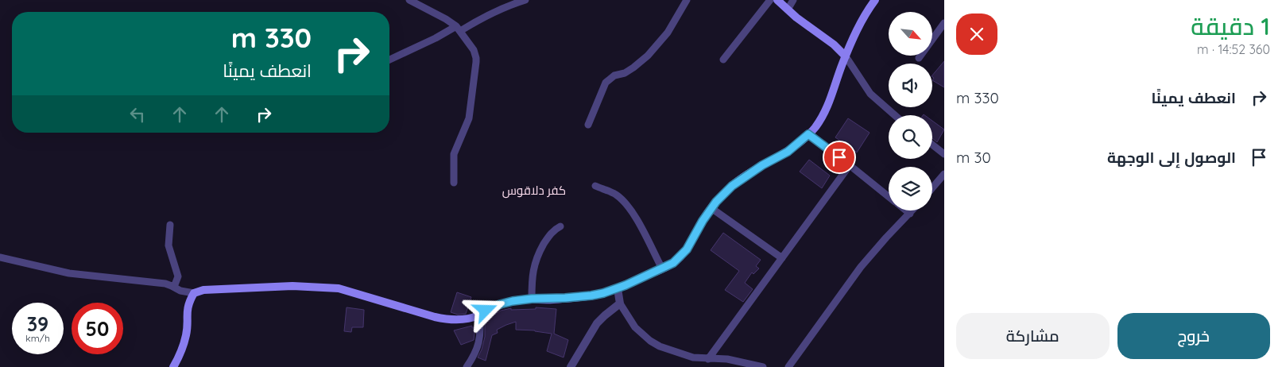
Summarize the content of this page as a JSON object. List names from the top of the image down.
{
  "districts": ["كفر دلاقوس"],
  "north": "bottom right",
  "page": {
    "heading": ["1 دقيقة", "360 m · 14:52"],
    "turn": ["330 m", "انعطف يمينًا"],
    "list": [
      {
        "name": "انعطف يمينًا",
        "value": "330 m"
      },
      {
        "name": "الوصول إلى الوجهة",
        "value": "30 m"
      }
    ],
    "speed": "39 km/h",
    "limit": "50",
    "buttons": ["خروج", "مشاركة"]
  }
}
